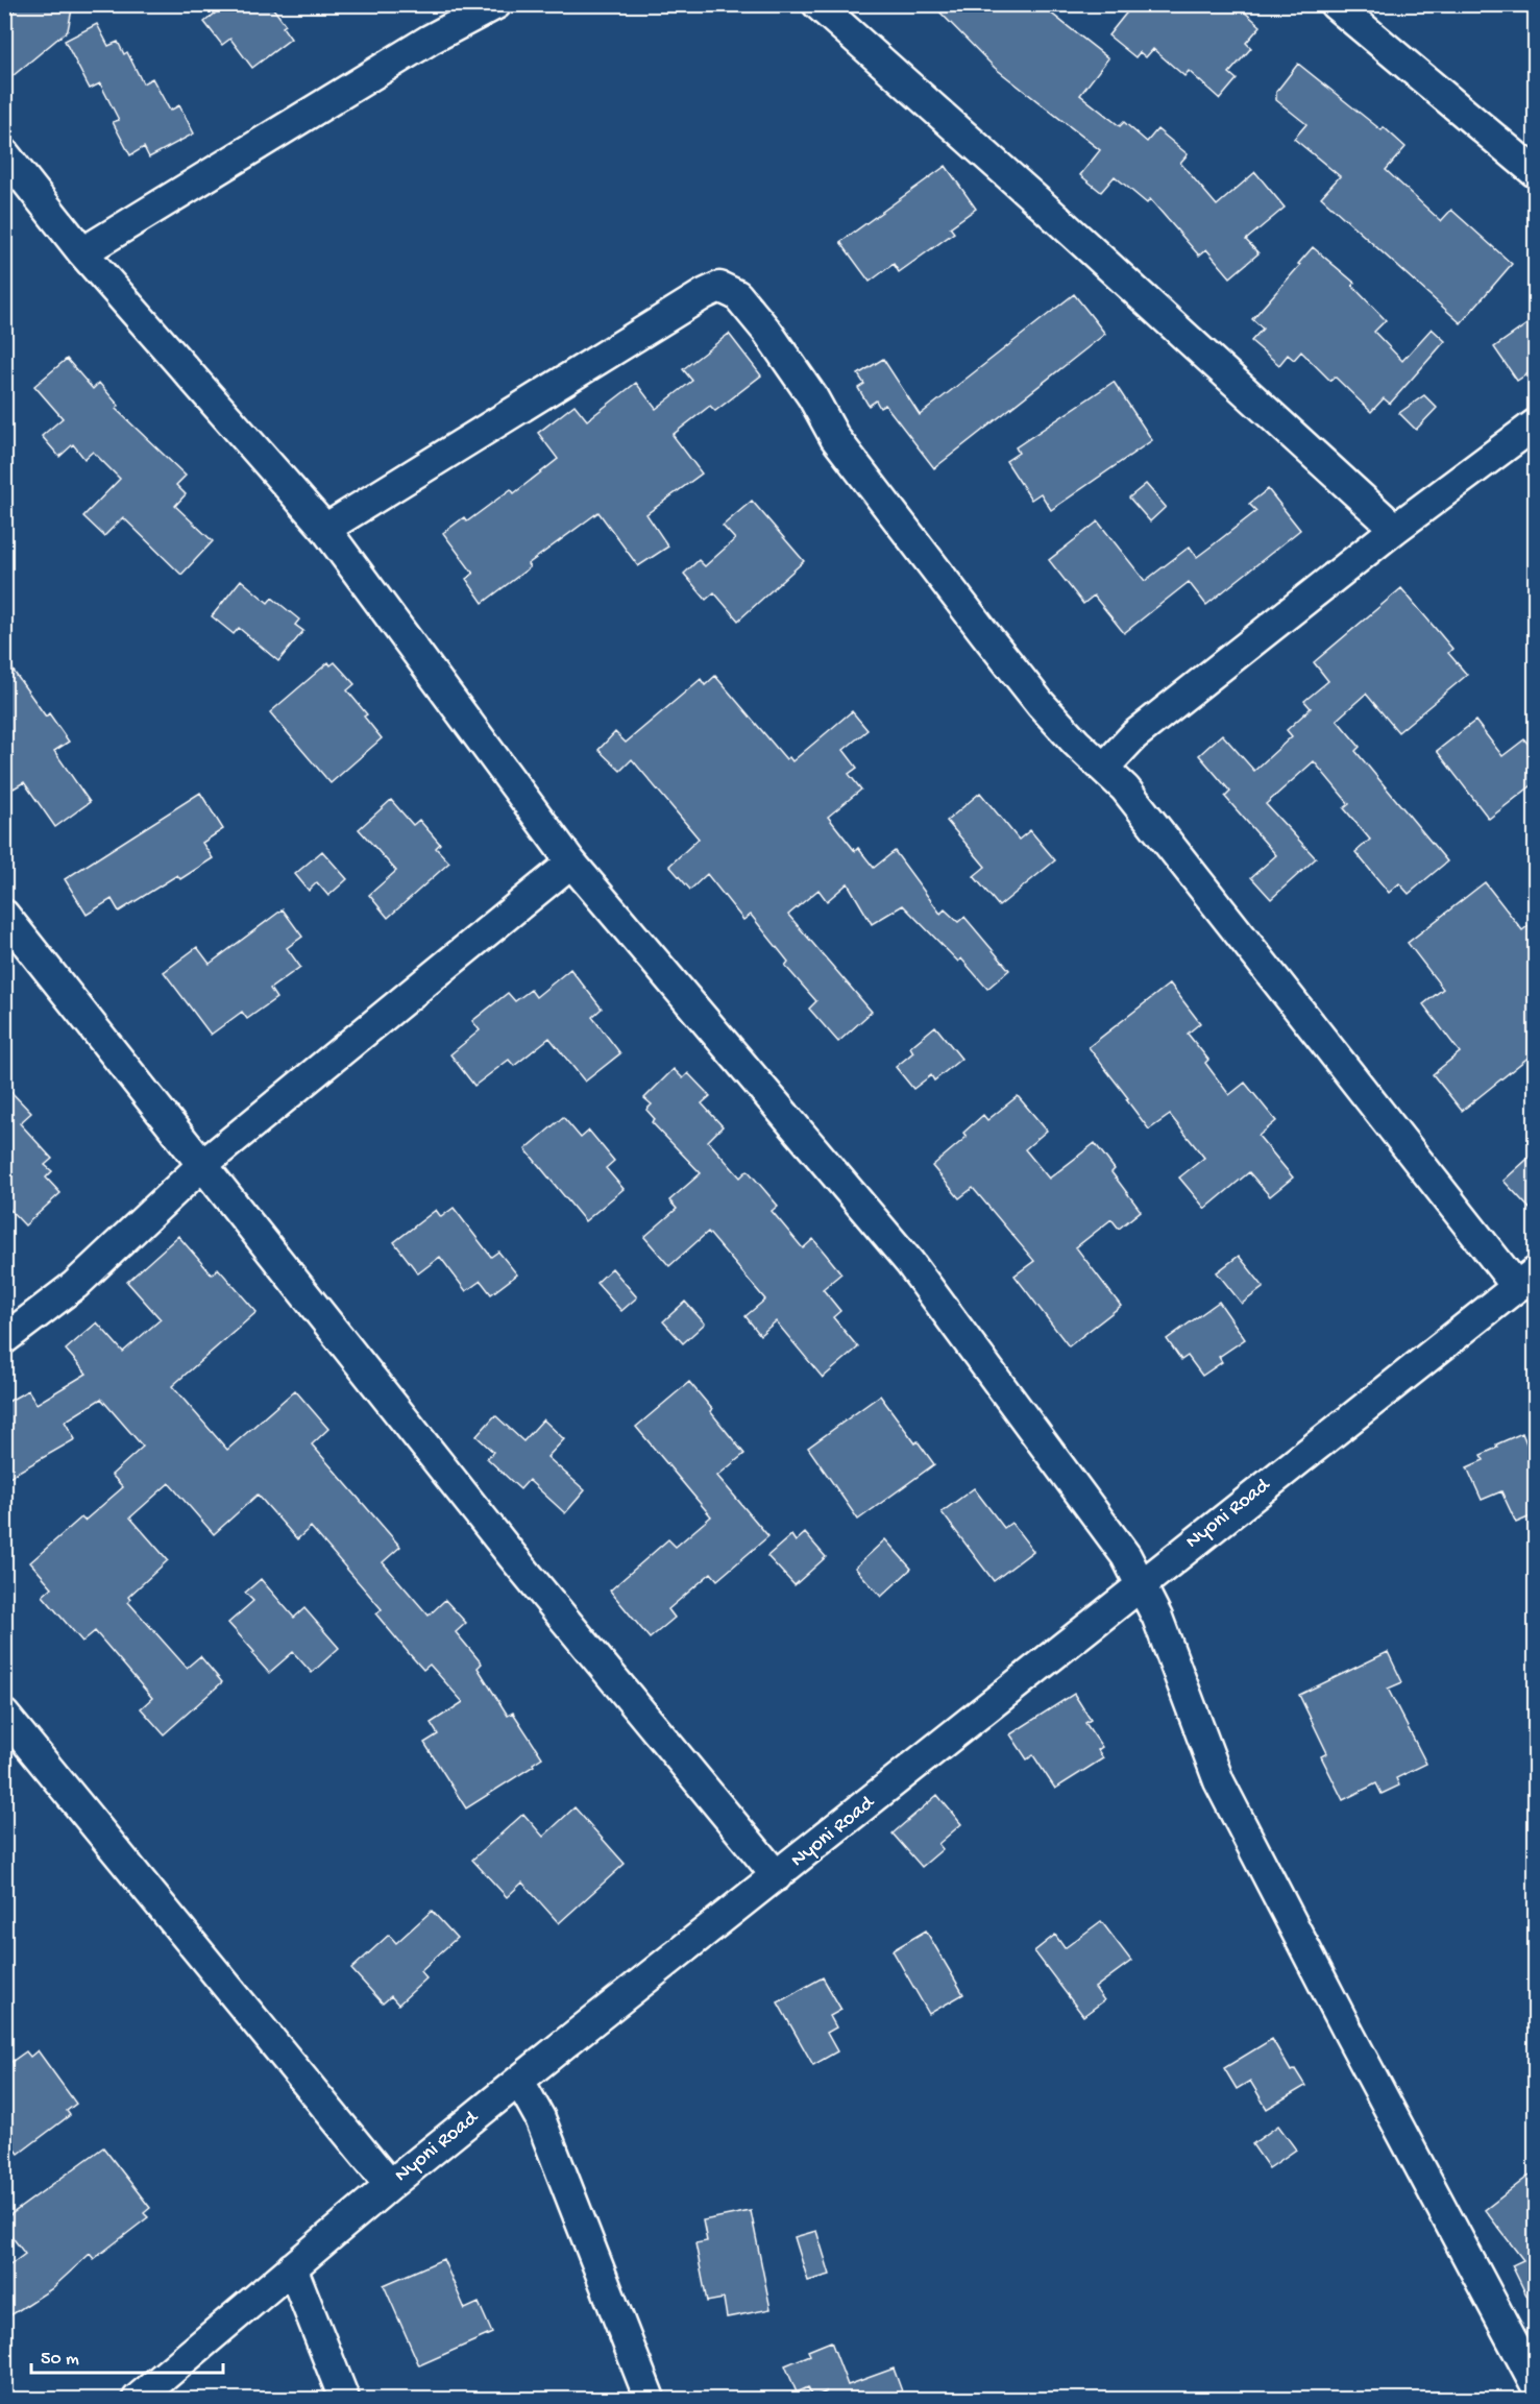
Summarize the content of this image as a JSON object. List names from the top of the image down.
{
  "streets": {
    "street": ["Nyoni Road"]
  },
  "scale_bar": "50 m"
}
